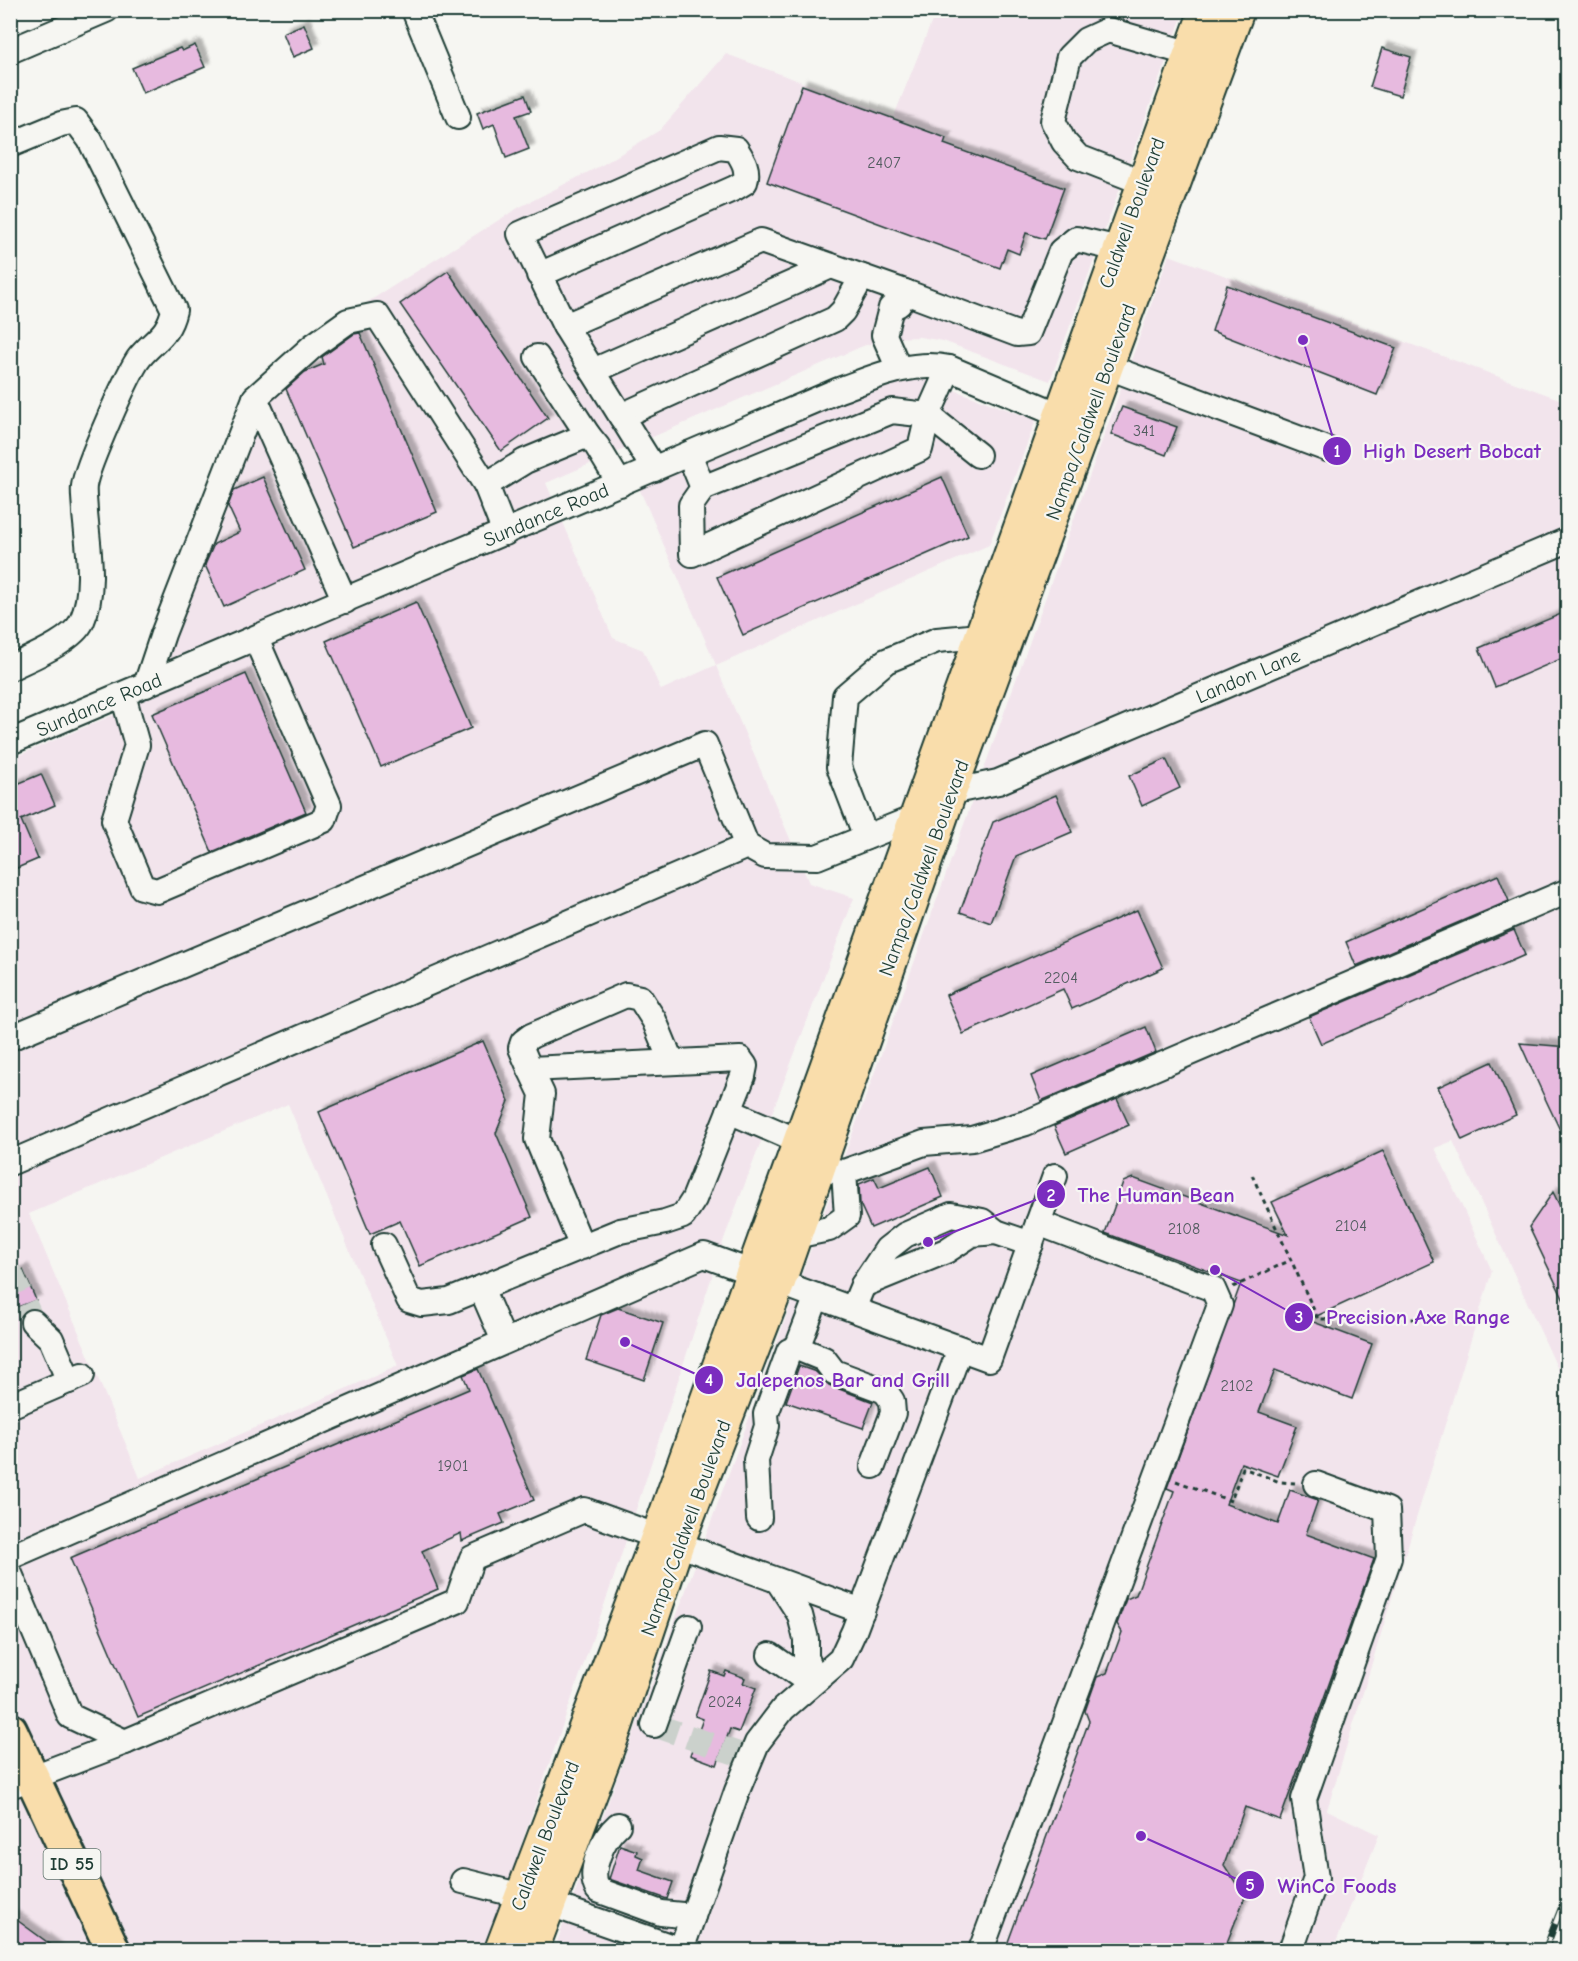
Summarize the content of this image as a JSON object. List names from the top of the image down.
{
  "streets": {
    "highway": ["ID 55"],
    "main road": ["Caldwell Boulevard", "Nampa/Caldwell Boulevard"],
    "street": ["Sundance Road", "Landon Lane"]
  },
  "crossings": [
    ["Caldwell Boulevard", "Nampa/Caldwell Boulevard"],
    ["Caldwell Boulevard", "Sundance Road"],
    ["Nampa/Caldwell Boulevard", "Sundance Road"],
    ["Nampa/Caldwell Boulevard", "Landon Lane"]
  ],
  "places": [
    "High Desert Bobcat",
    "The Human Bean",
    "Precision Axe Range",
    "Jalepenos Bar and Grill",
    "WinCo Foods"
  ],
  "house_numbers": [
    "2407",
    "341",
    "2204",
    "2104",
    "2108",
    "2102",
    "1901",
    "2024"
  ]
}
